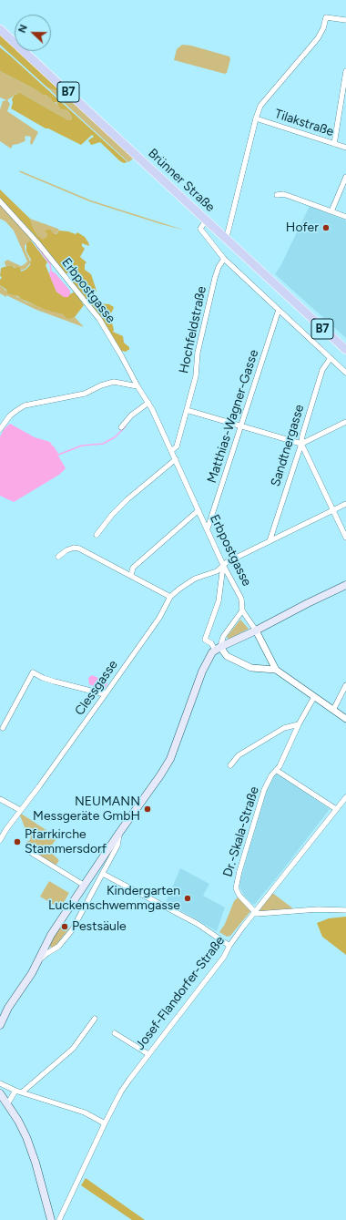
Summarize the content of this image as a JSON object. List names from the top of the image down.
{
  "streets": {
    "main road": ["B7", "Brünner Straße"],
    "street": [
      "Tilakstraße",
      "Erbpostgasse",
      "Hochfeldstraße",
      "Matthias-Wagner-Gasse",
      "Sandtnergasse",
      "Clessgasse",
      "Dr.-Skala-Straße",
      "Josef-Flandorfer-Straße"
    ]
  },
  "crossings": [
    ["Erbpostgasse", "Hochfeldstraße"],
    ["Erbpostgasse", "Matthias-Wagner-Gasse"],
    ["Erbpostgasse", "Clessgasse"],
    ["Sandtnergasse", "Clessgasse"],
    ["Dr.-Skala-Straße", "Josef-Flandorfer-Straße"]
  ],
  "places": [
    "Hofer",
    "NEUMANN Messgeräte GmbH",
    "Pfarrkirche Stammersdorf",
    "Kindergarten Luckenschwemmgasse",
    "Pestsäule"
  ],
  "north": "left"
}
